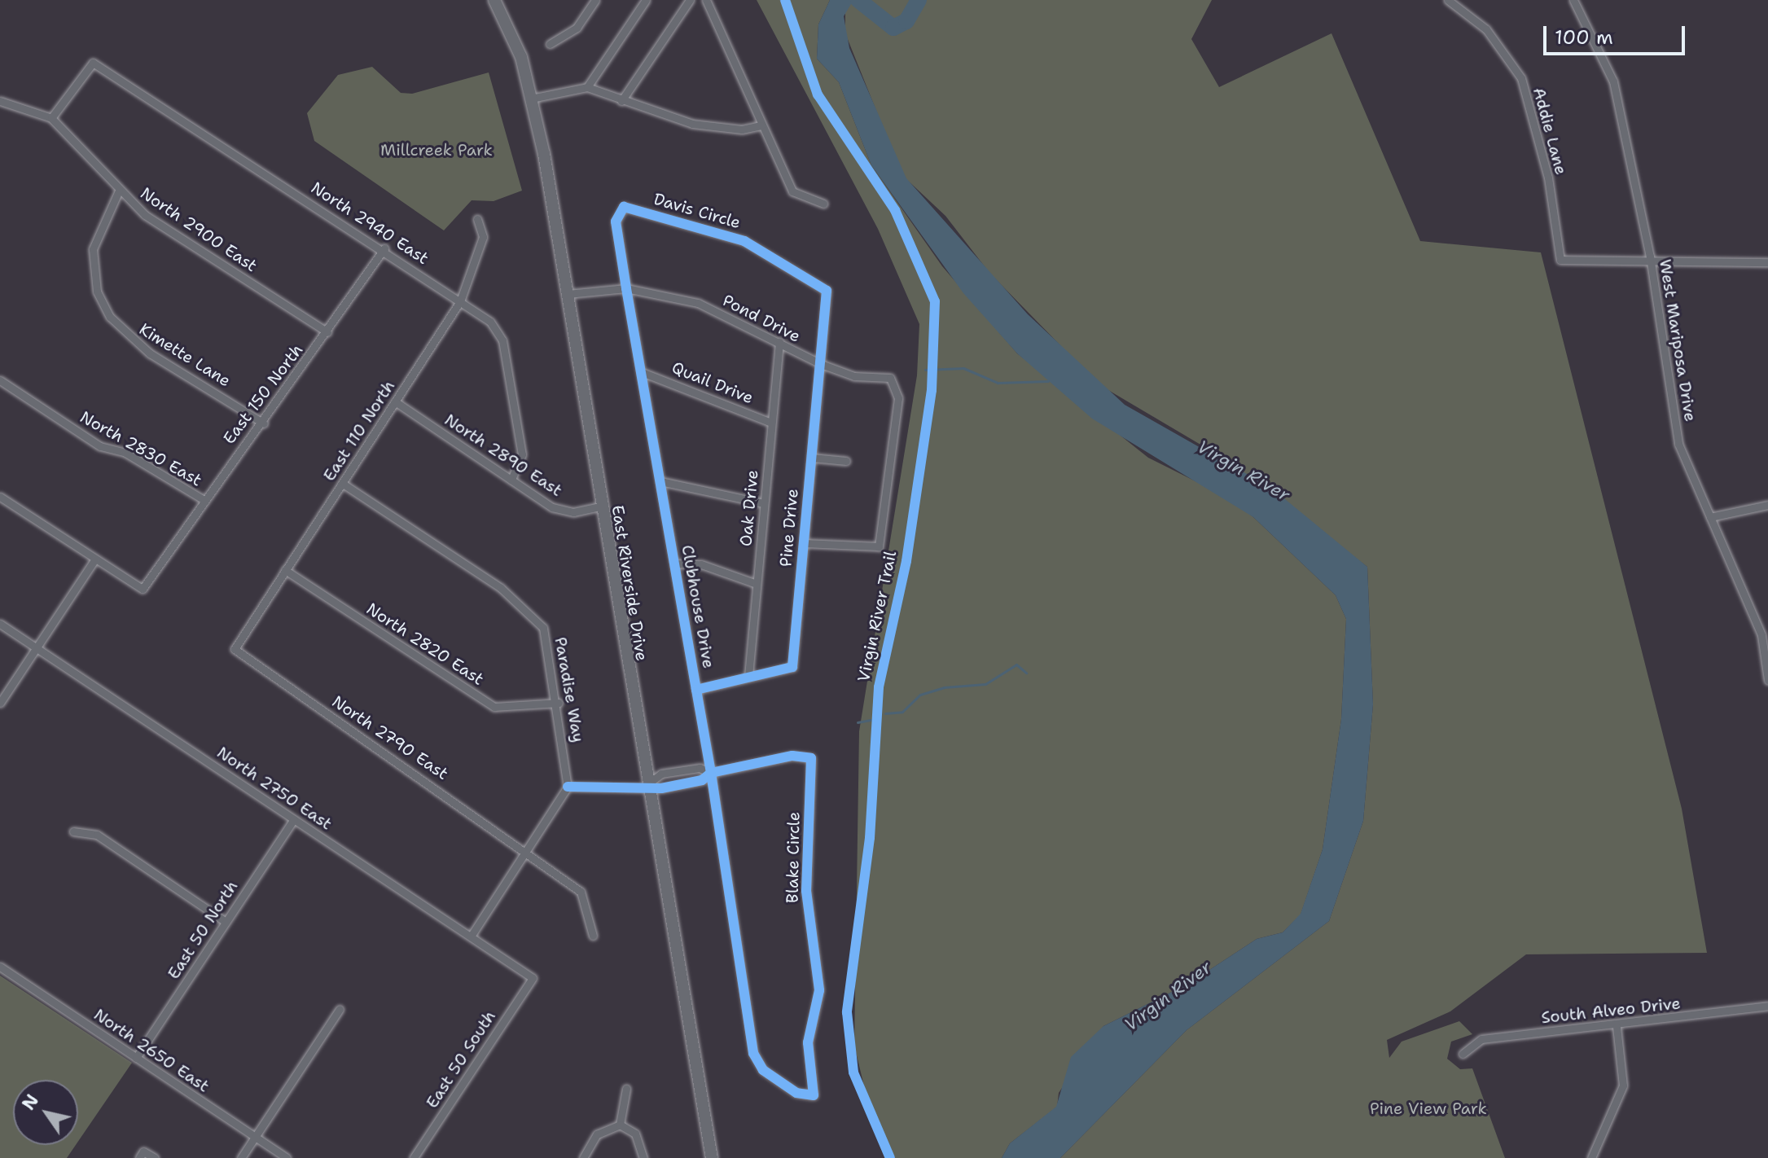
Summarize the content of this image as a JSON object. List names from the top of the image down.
{
  "streets": {
    "main road": ["East Riverside Drive"],
    "street": [
      "Addie Lane",
      "Davis Circle",
      "North 2940 East",
      "North 2900 East",
      "Pond Drive",
      "West Mariposa Drive",
      "Kimette Lane",
      "Quail Drive",
      "East 150 North",
      "East 110 North",
      "North 2830 East",
      "North 2890 East",
      "Oak Drive",
      "Pine Drive",
      "Clubhouse Drive",
      "North 2820 East",
      "Paradise Way",
      "North 2790 East",
      "North 2750 East",
      "Blake Circle",
      "East 50 North",
      "South Alveo Drive",
      "North 2650 East",
      "East 50 South"
    ],
    "cycle path": ["Virgin River Trail"]
  },
  "crossings": [
    ["Addie Lane", "West Mariposa Drive"],
    ["Davis Circle", "Pine Drive"],
    ["Davis Circle", "Clubhouse Drive"],
    ["North 2940 East", "North 2900 East"],
    ["North 2940 East", "East 150 North"],
    ["North 2940 East", "East 110 North"],
    ["North 2940 East", "North 2890 East"],
    ["North 2900 East", "Kimette Lane"],
    ["North 2900 East", "East 150 North"],
    ["Pond Drive", "Oak Drive"],
    ["Pond Drive", "Pine Drive"],
    ["Pond Drive", "East Riverside Drive"],
    ["Pond Drive", "Clubhouse Drive"],
    ["Kimette Lane", "East 150 North"],
    ["Quail Drive", "Oak Drive"],
    ["Quail Drive", "Clubhouse Drive"],
    ["East 150 North", "North 2830 East"],
    ["East 110 North", "North 2890 East"],
    ["East 110 North", "North 2820 East"],
    ["East 110 North", "Paradise Way"],
    ["East 110 North", "North 2790 East"],
    ["North 2890 East", "East Riverside Drive"],
    ["Oak Drive", "Pine Drive"],
    ["Pine Drive", "Clubhouse Drive"],
    ["Clubhouse Drive", "Blake Circle"],
    ["North 2820 East", "Paradise Way"],
    ["North 2750 East", "East 50 North"],
    ["North 2750 East", "East 50 South"],
    ["East 50 North", "North 2650 East"]
  ],
  "water": ["Virgin River"],
  "parks": ["Millcreek Park", "Pine View Park"],
  "scale_bar": "100 m",
  "north": "top left"
}
